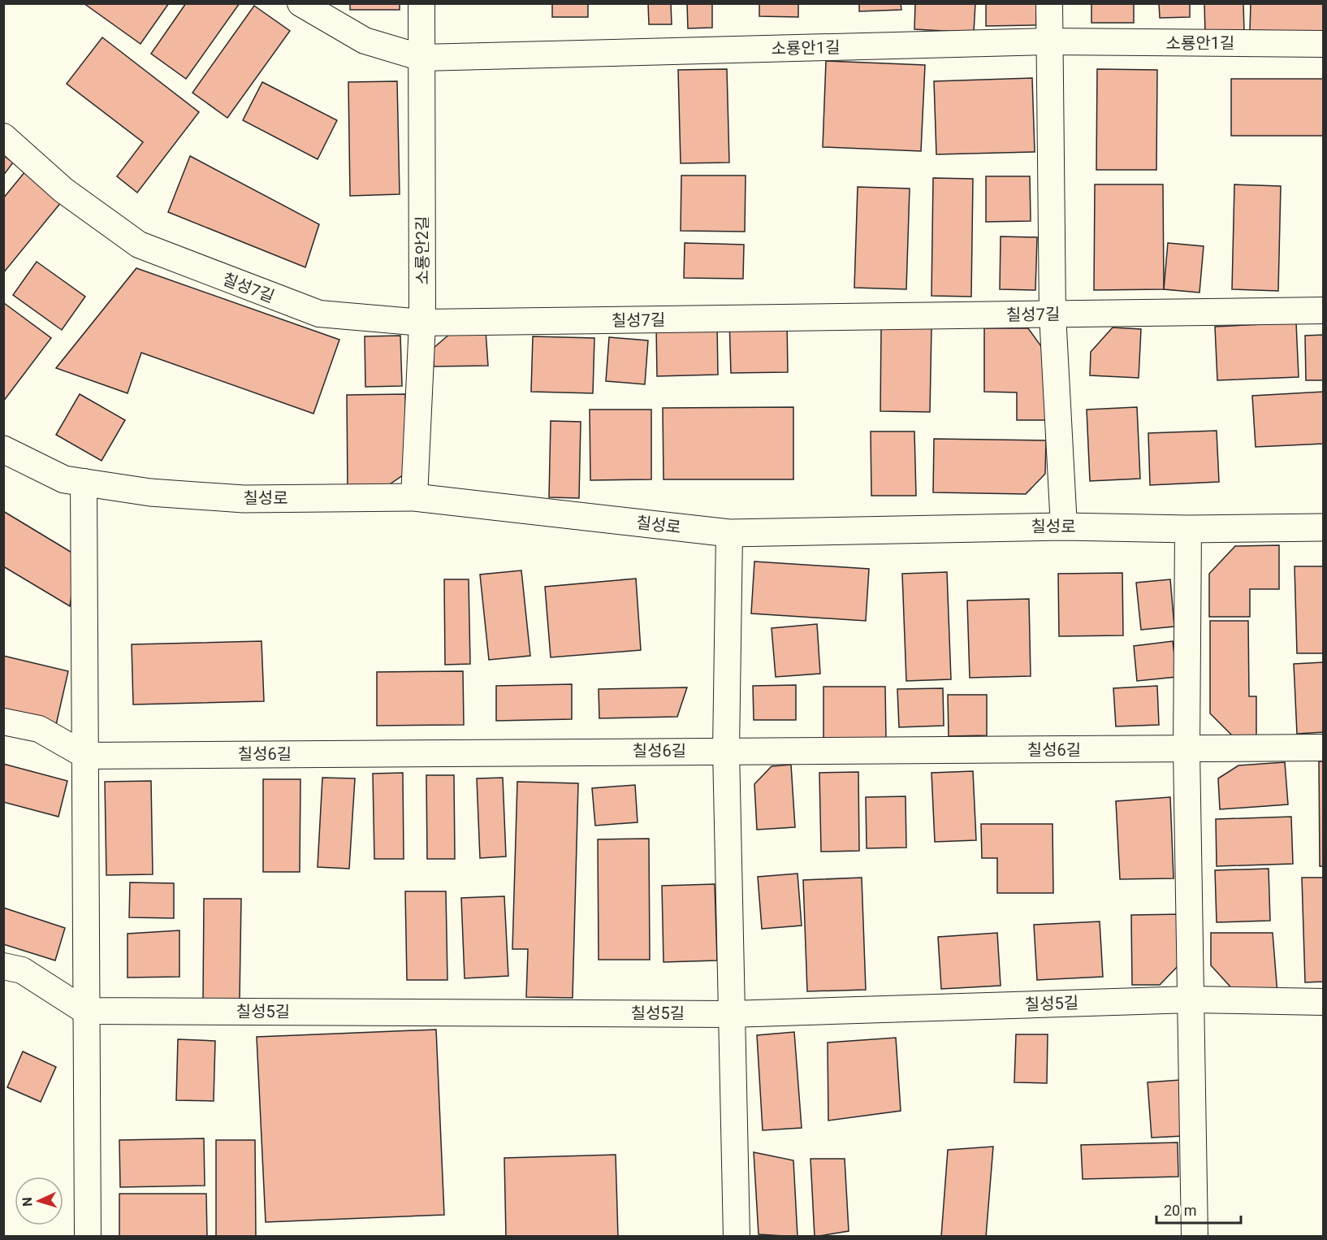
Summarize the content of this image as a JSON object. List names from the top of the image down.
{
  "streets": {
    "street": [
      "소룡안1길",
      "소룡안2길",
      "칠성7길",
      "칠성로",
      "칠성6길",
      "칠성5길"
    ]
  },
  "crossings": [
    ["소룡안1길", "소룡안2길"],
    ["소룡안2길", "칠성7길"],
    ["소룡안2길", "칠성로"]
  ],
  "scale_bar": "20 m",
  "north": "left"
}
